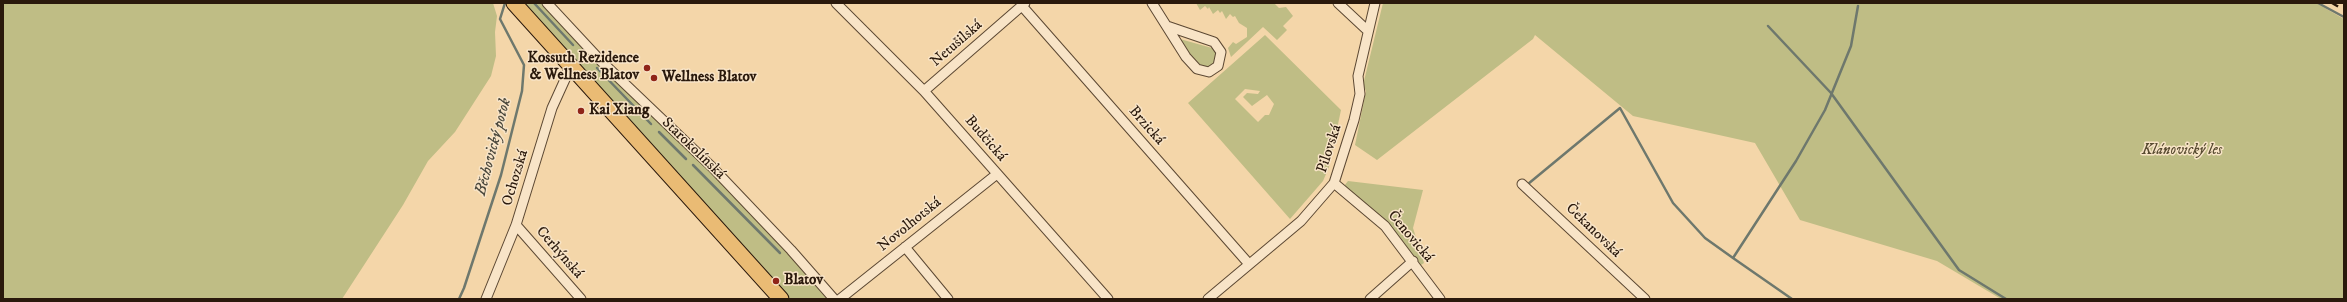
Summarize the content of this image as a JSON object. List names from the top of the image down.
{
  "streets": {
    "street": [
      "Netušilská",
      "Brzická",
      "Budčická",
      "Starokolínská",
      "Pilovská",
      "Ochozská",
      "Novolhotská",
      "Čekanovská",
      "Čenovická",
      "Cerhýnská"
    ]
  },
  "crossings": [
    ["Netušilská", "Brzická"],
    ["Netušilská", "Budčická"],
    ["Brzická", "Pilovská"],
    ["Budčická", "Novolhotská"],
    ["Pilovská", "Čenovická"],
    ["Ochozská", "Cerhýnská"]
  ],
  "water": ["Běchovický potok"],
  "parks": ["Klánovický les"],
  "places": [
    "Kossuth Rezidence & Wellness Blatov",
    "Wellness Blatov",
    "Kai Xiang",
    "Blatov"
  ]
}
